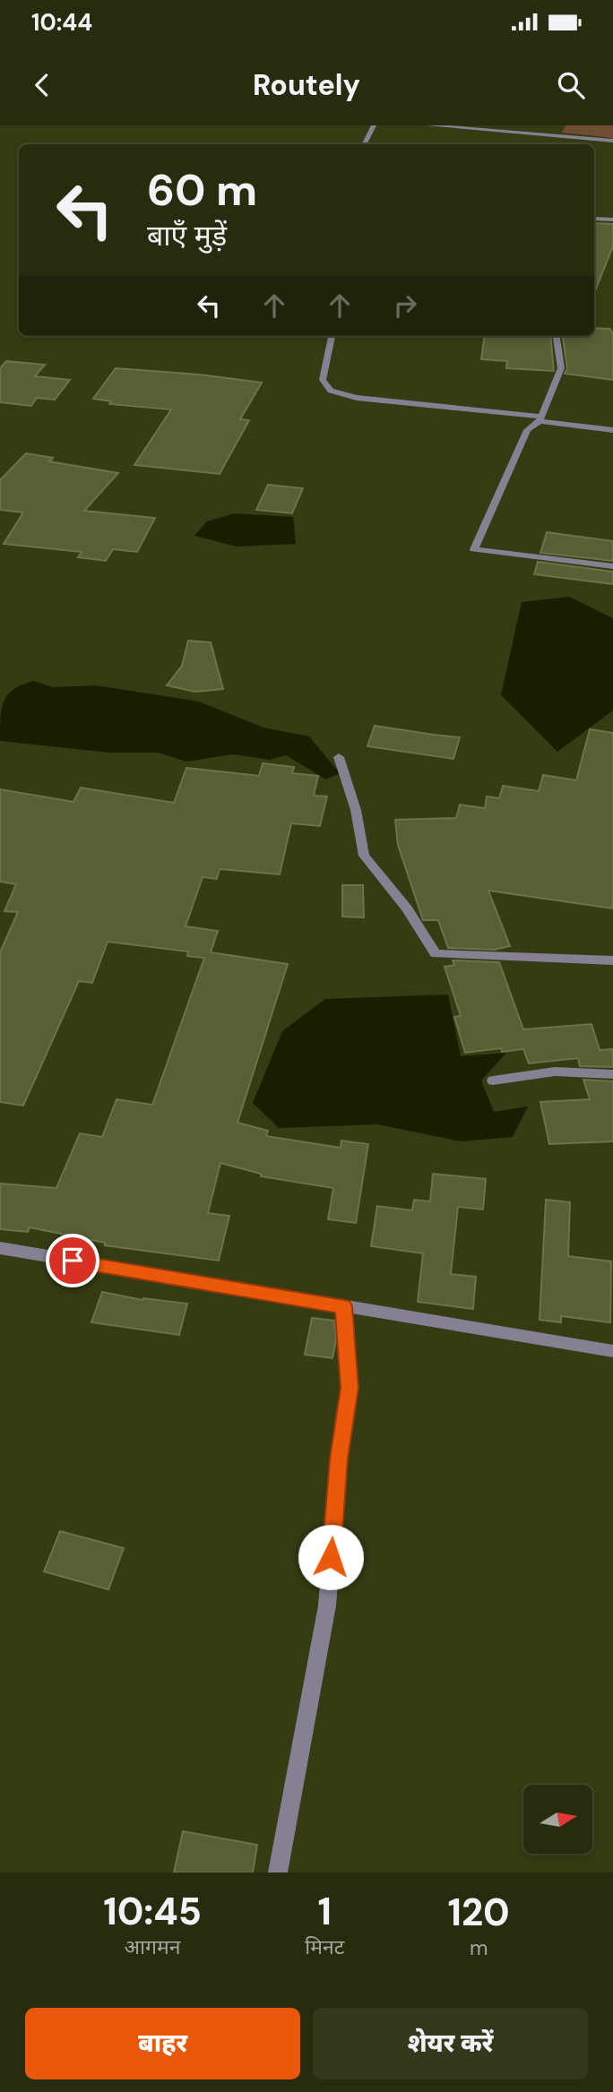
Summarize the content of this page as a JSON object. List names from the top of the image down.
{
  "north": "right",
  "page": {
    "status": "10:44",
    "header": "Routely",
    "turn": ["60 m", "बाएँ मुड़ें"],
    "eta": [
      "10:45",
      "आगमन",
      "1",
      "मिनट",
      "120",
      "m"
    ],
    "buttons": ["बाहर", "शेयर करें"]
  }
}
